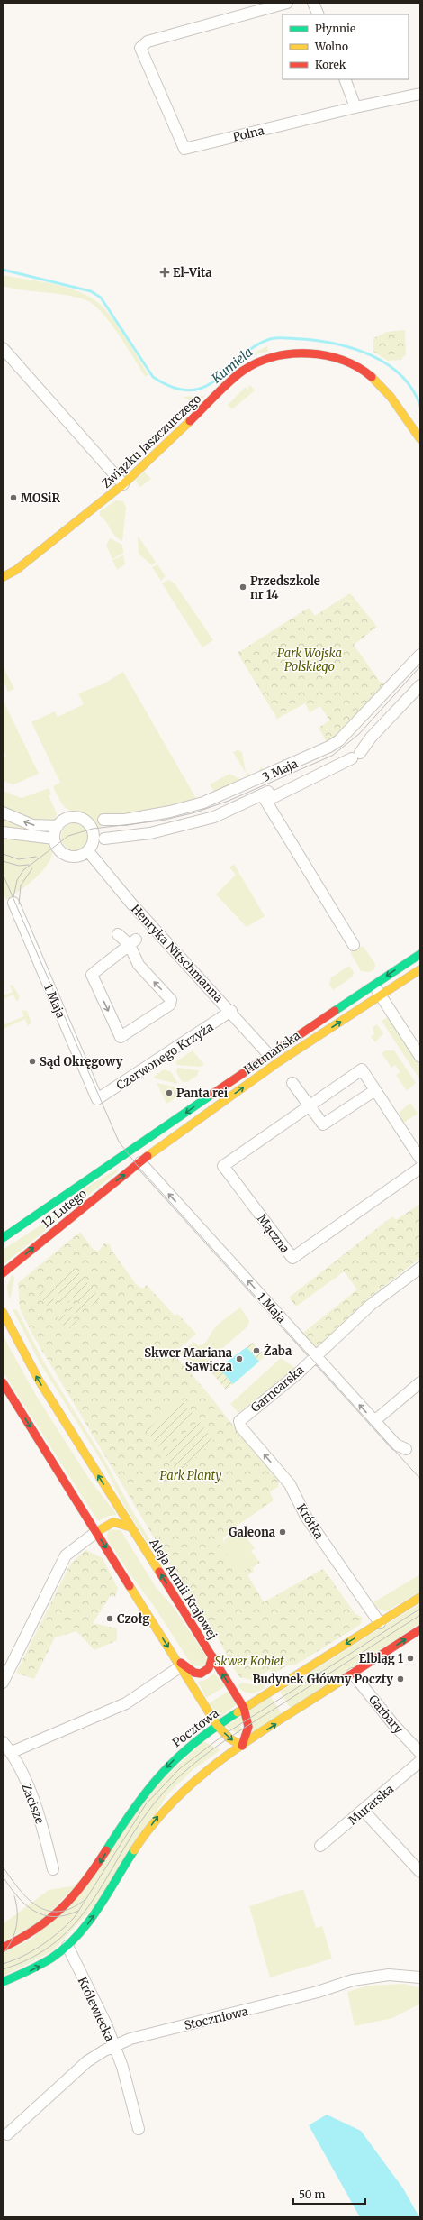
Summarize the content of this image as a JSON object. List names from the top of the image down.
{
  "streets": {
    "main road": [
      "Związku Jaszczurczego",
      "Hetmańska",
      "12 Lutego",
      "Aleja Armii Krajowej",
      "Pocztowa"
    ],
    "street": [
      "Polna",
      "3 Maja",
      "Henryka Nitschmanna",
      "1 Maja",
      "Czerwonego Krzyża",
      "Mączna",
      "Garncarska",
      "Krótka",
      "Garbary",
      "Zacisze",
      "Murarska",
      "Królewiecka",
      "Stoczniowa"
    ]
  },
  "crossings": [
    ["Henryka Nitschmanna", "Hetmańska"],
    ["Henryka Nitschmanna", "Czerwonego Krzyża"],
    ["1 Maja", "Hetmańska"],
    ["1 Maja", "Czerwonego Krzyża"],
    ["1 Maja", "12 Lutego"],
    ["1 Maja", "Garncarska"],
    ["Hetmańska", "12 Lutego"],
    ["Garncarska", "Krótka"],
    ["Krótka", "Pocztowa"],
    ["Aleja Armii Krajowej", "Pocztowa"],
    ["Królewiecka", "Stoczniowa"]
  ],
  "one_way": ["1 Maja", "Krótka"],
  "water": ["Kumiela"],
  "parks": ["Park Wojska Polskiego", "Park Planty", "Skwer Kobiet"],
  "places": {
    "health": ["El-Vita"],
    "other": [
      "MOSiR",
      "Przedszkole nr 14",
      "Sąd Okręgowy",
      "Panta rei",
      "Żaba",
      "Skwer Mariana Sawicza",
      "Galeona",
      "Czołg",
      "Elbląg 1",
      "Budynek Główny Poczty"
    ]
  },
  "legend": ["Płynnie", "Wolno", "Korek"],
  "scale_bar": "50 m"
}
